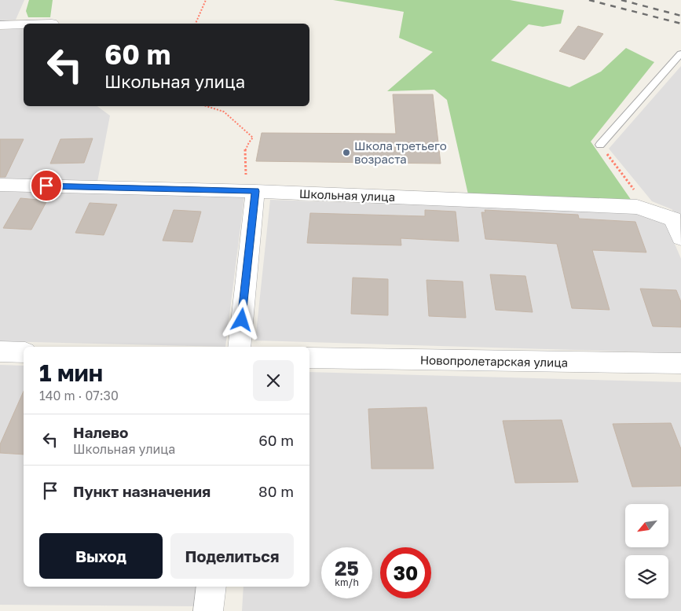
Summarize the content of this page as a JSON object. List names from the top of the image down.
{
  "streets": {
    "street": ["Школьная улица", "Новопролетарская улица"]
  },
  "places": ["Школа третьего возраста"],
  "north": "bottom left",
  "page": {
    "turn": ["60 m", "Школьная улица"],
    "heading": ["1 мин", "140 m · 07:30"],
    "list": [
      {
        "name": "Налево",
        "note": "Школьная улица",
        "value": "60 m"
      },
      {
        "name": "Пункт назначения",
        "value": "80 m"
      }
    ],
    "buttons": ["Выход", "Поделиться"],
    "speed": "25 km/h",
    "limit": "30"
  }
}
